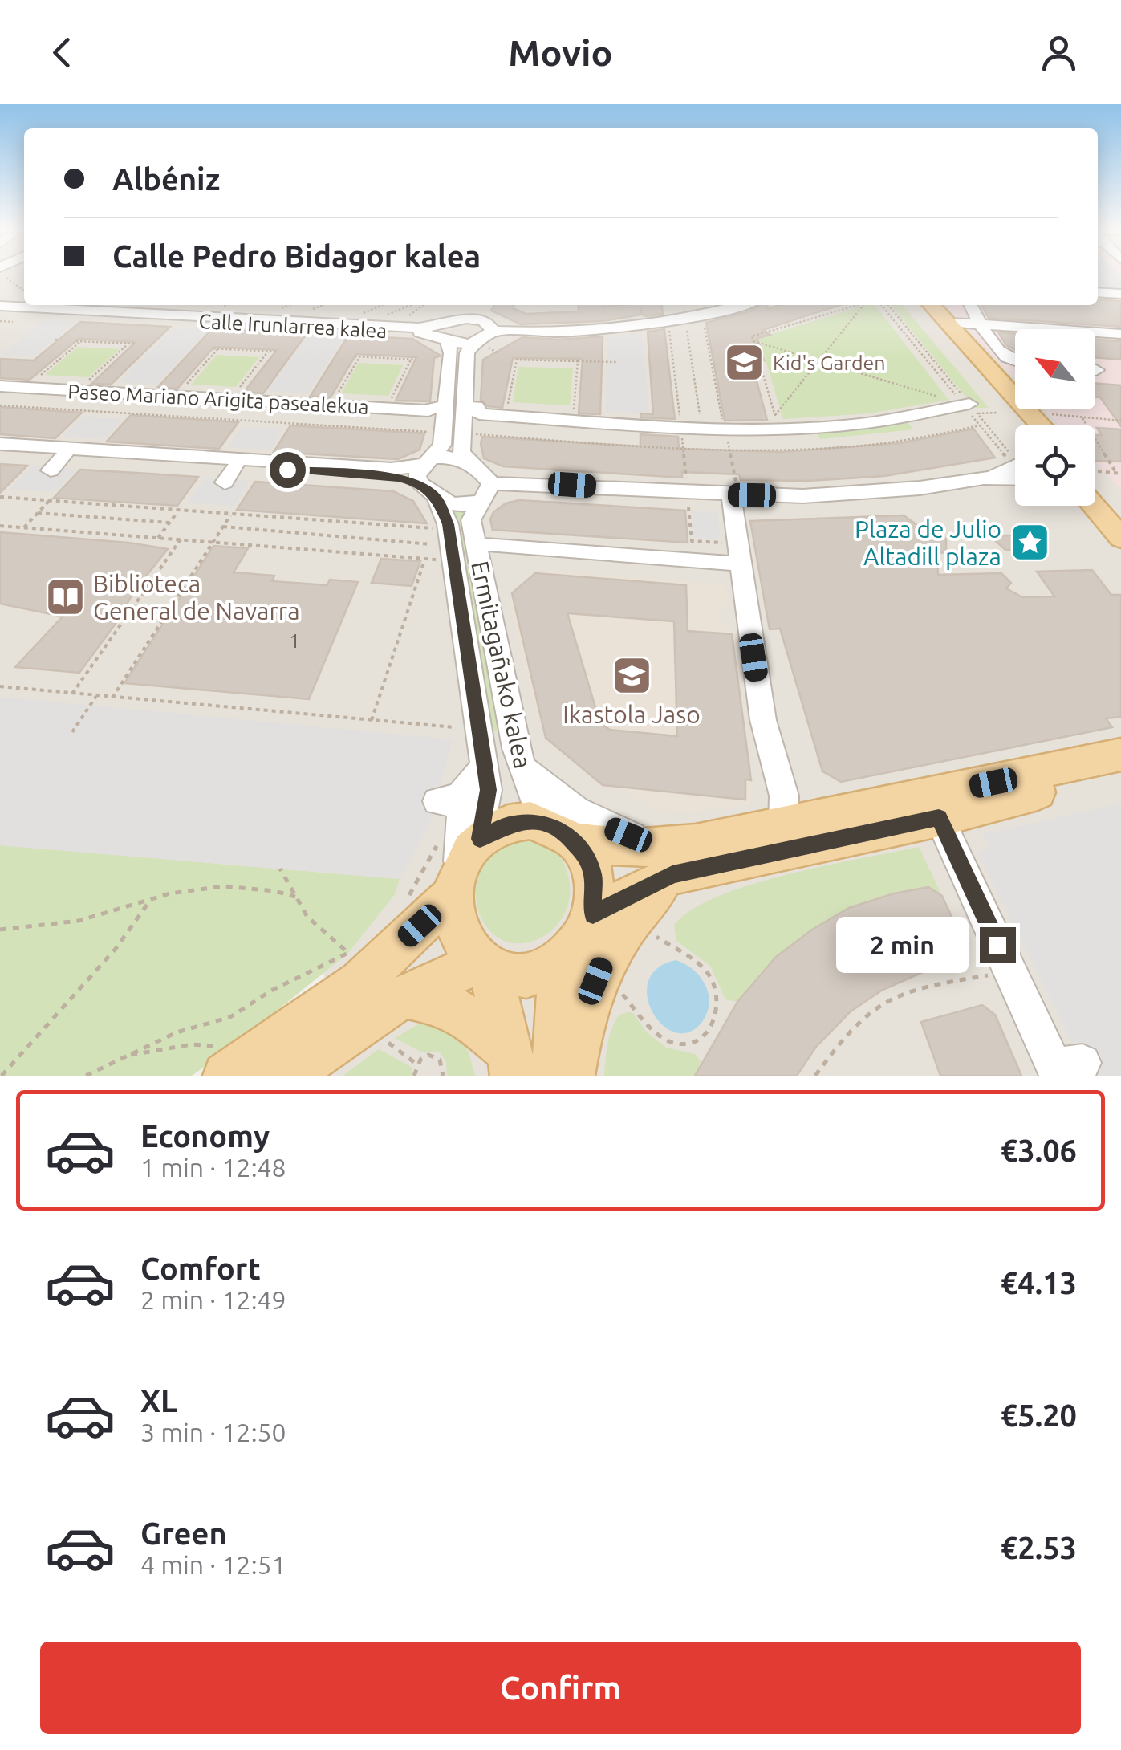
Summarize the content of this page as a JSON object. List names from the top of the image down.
{
  "streets": {
    "street": ["Calle Irunlarrea kalea", "Paseo Mariano Arigita pasealekua", "Ermitagañako kalea"]
  },
  "places": {
    "school or university": ["Kid's Garden", "Ikastola Jaso"],
    "place": ["Plaza de Julio Altadill plaza"],
    "library": ["Biblioteca General de Navarra"]
  },
  "house_numbers": ["1"],
  "north": "top left",
  "page": {
    "header": "Movio",
    "banner": ["Albéniz", "Calle Pedro Bidagor kalea"],
    "bubble": "2 min",
    "list": [
      {
        "name": "Economy",
        "note": "1 min · 12:48",
        "value": "€3.06"
      },
      {
        "name": "Comfort",
        "note": "2 min · 12:49",
        "value": "€4.13"
      },
      {
        "name": "XL",
        "note": "3 min · 12:50",
        "value": "€5.20"
      },
      {
        "name": "Green",
        "note": "4 min · 12:51",
        "value": "€2.53"
      }
    ],
    "buttons": "Confirm"
  }
}
